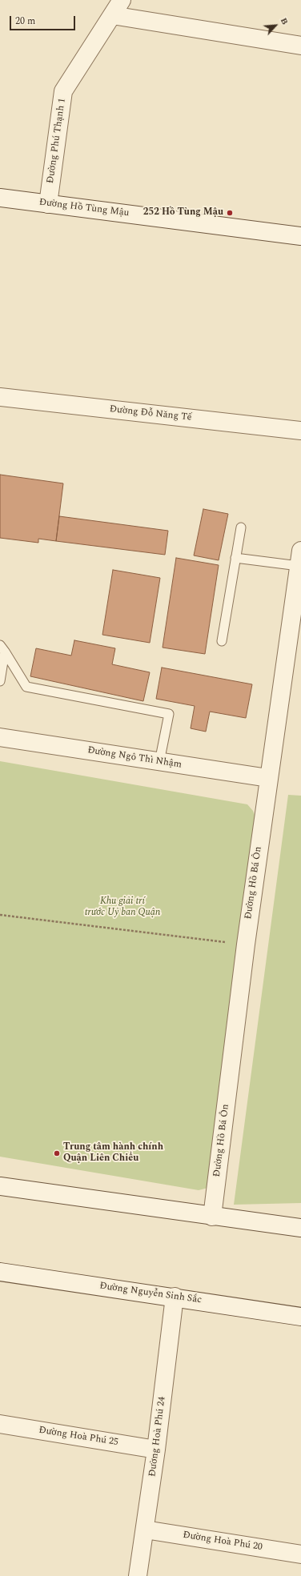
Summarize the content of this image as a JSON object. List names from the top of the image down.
{
  "streets": {
    "street": [
      "Đường Phú Thạnh 1",
      "Đường Hồ Tùng Mậu",
      "Đường Đỗ Năng Tế",
      "Đường Ngô Thì Nhậm",
      "Đường Hồ Bá Ôn",
      "Đường Nguyễn Sinh Sắc",
      "Đường Hoà Phú 25",
      "Đường Hoà Phú 24",
      "Đường Hoà Phú 20"
    ]
  },
  "crossings": [
    ["Đường Phú Thạnh 1", "Đường Hồ Tùng Mậu"],
    ["Đường Ngô Thì Nhậm", "Đường Hồ Bá Ôn"],
    ["Đường Nguyễn Sinh Sắc", "Đường Hoà Phú 24"],
    ["Đường Hoà Phú 25", "Đường Hoà Phú 24"],
    ["Đường Hoà Phú 24", "Đường Hoà Phú 20"]
  ],
  "parks": ["Khu giải trí trước Uỷ ban Quận"],
  "places": ["252 Hồ Tùng Mậu", "Trung tâm hành chính Quận Liên Chiểu"],
  "scale_bar": "20 m",
  "north": "top right"
}
